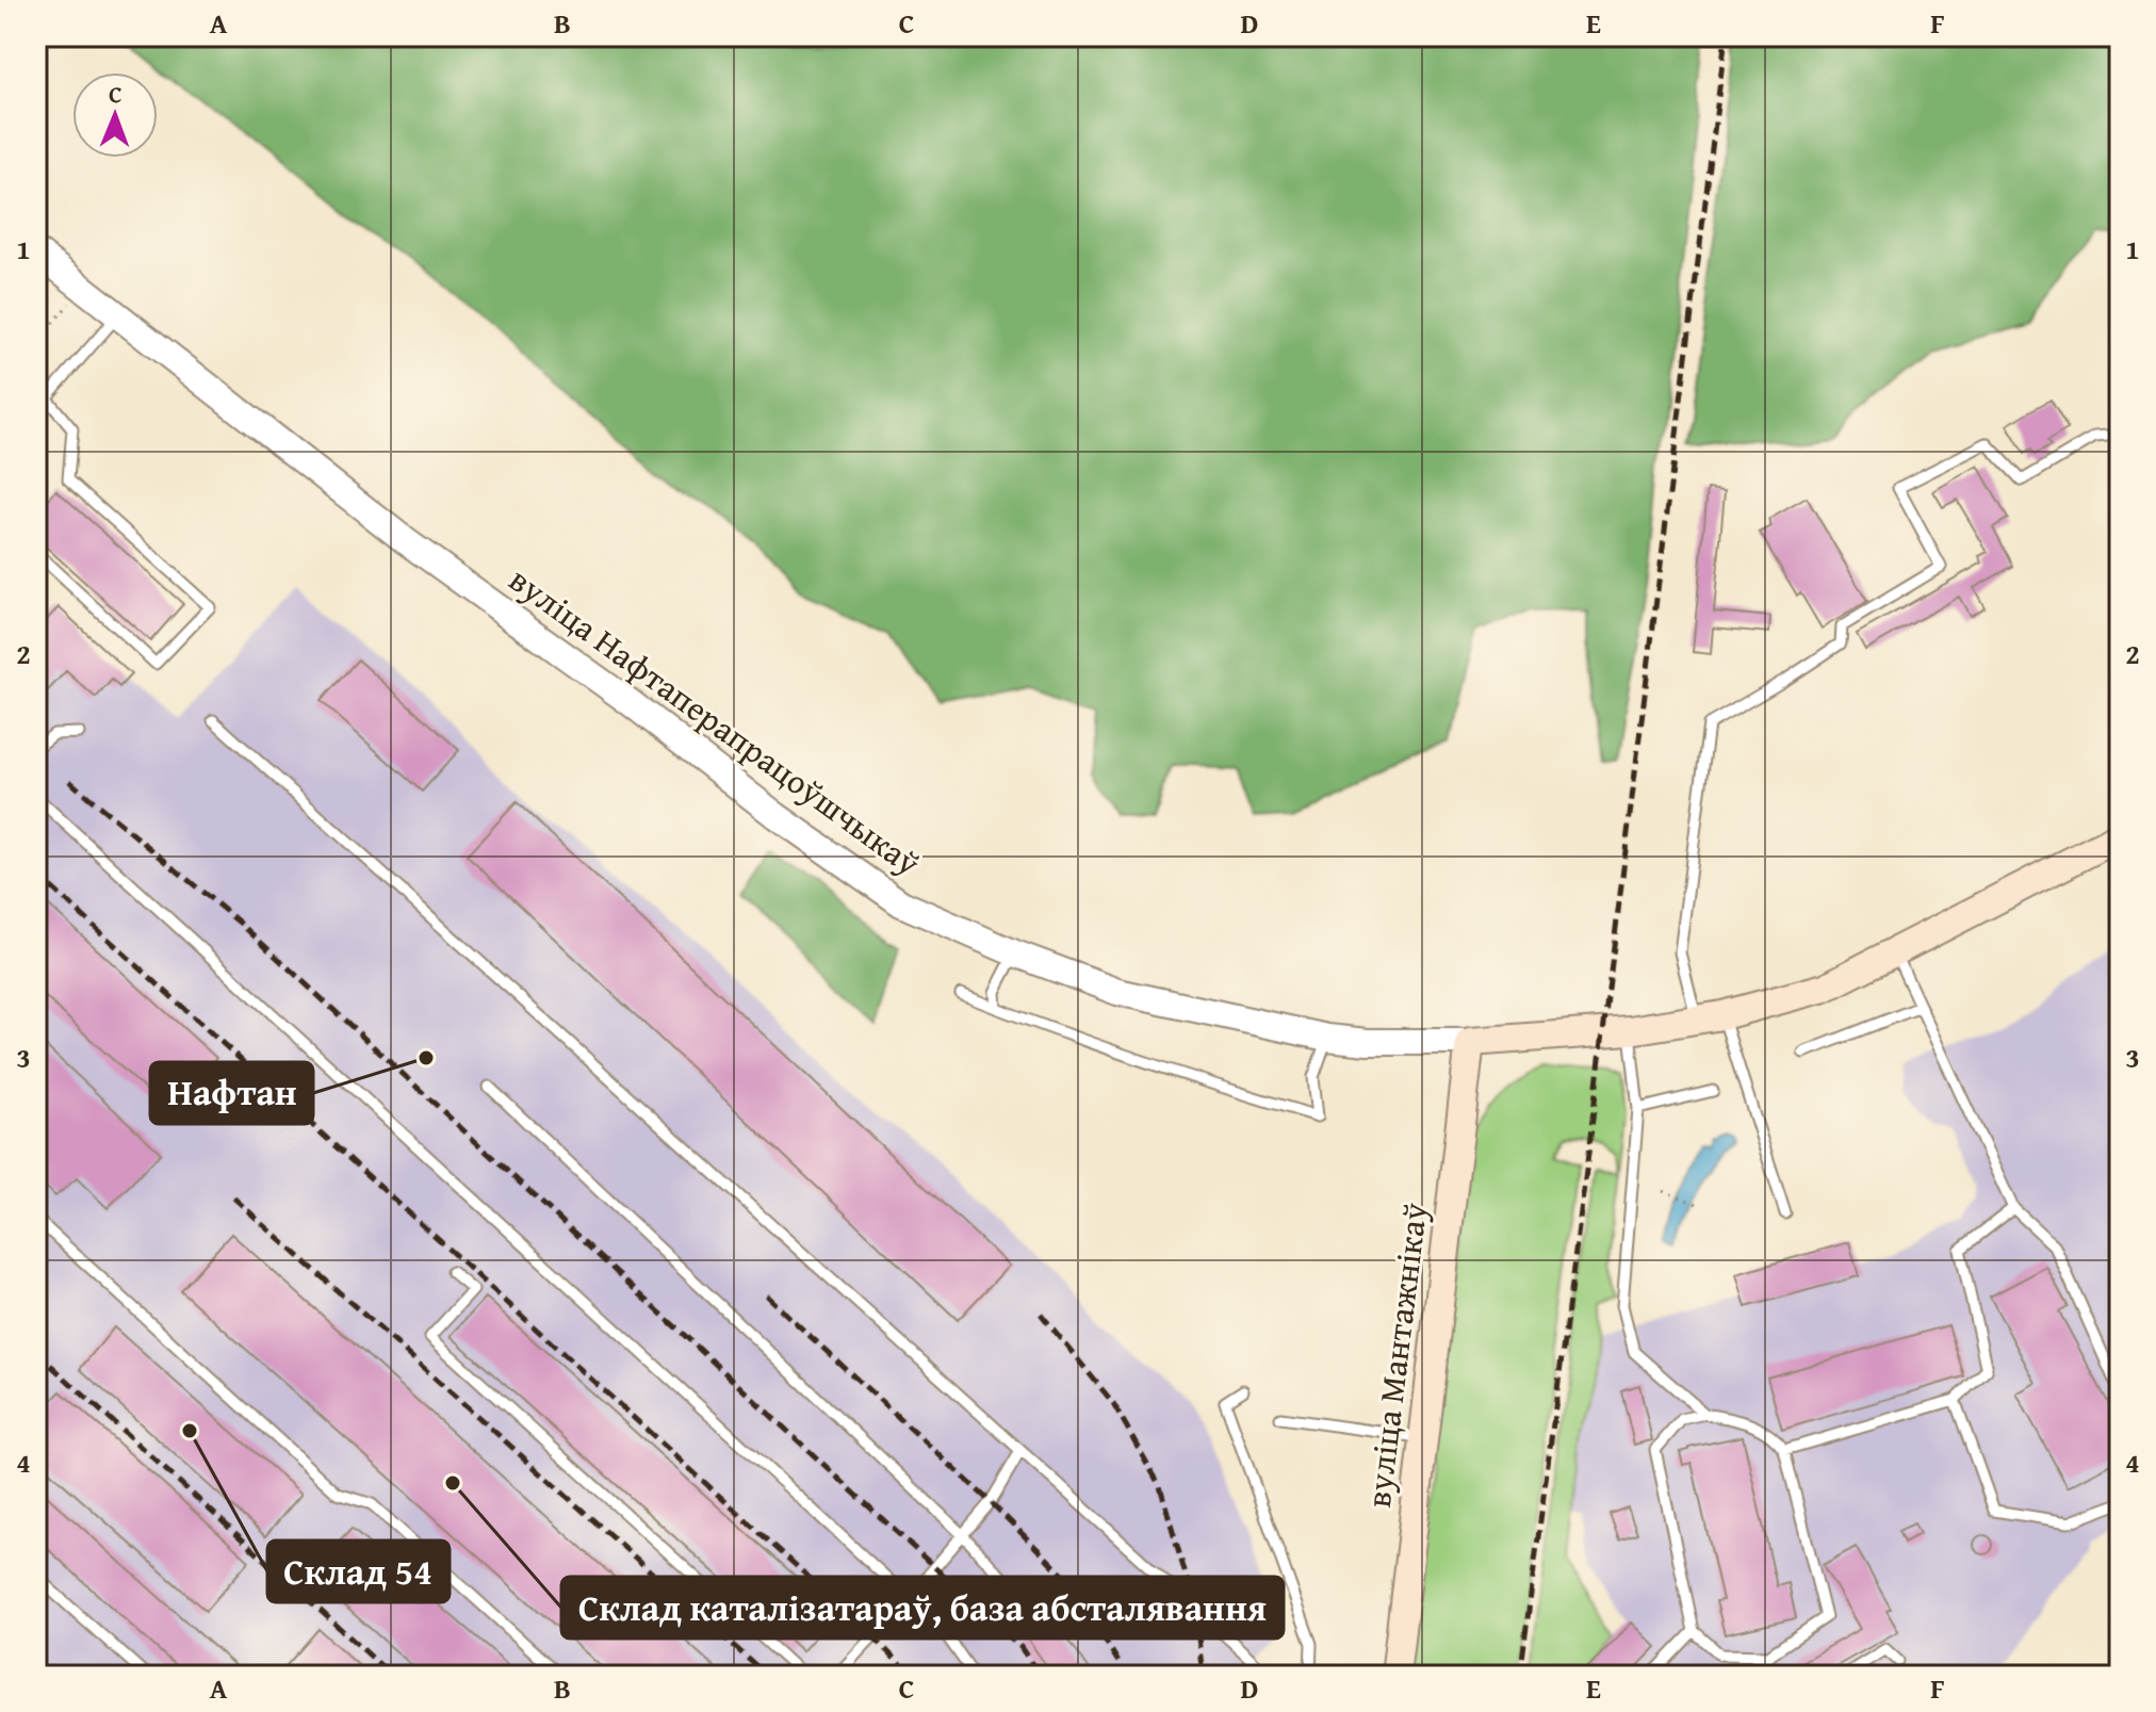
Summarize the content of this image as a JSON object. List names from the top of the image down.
{
  "streets": {
    "main road": ["вуліца Нафтаперапрацоўшчыкаў", "вуліца Мантажнікаў"]
  },
  "crossings": [
    ["вуліца Нафтаперапрацоўшчыкаў", "вуліца Мантажнікаў"]
  ],
  "places": ["Нафтан", "Склад 54", "Склад каталізатараў, база абсталявання"],
  "north": "top",
  "grid": {
    "columns": [
      "A",
      "B",
      "C",
      "D",
      "E",
      "F"
    ],
    "rows": [
      "1",
      "2",
      "3",
      "4"
    ]
  }
}
